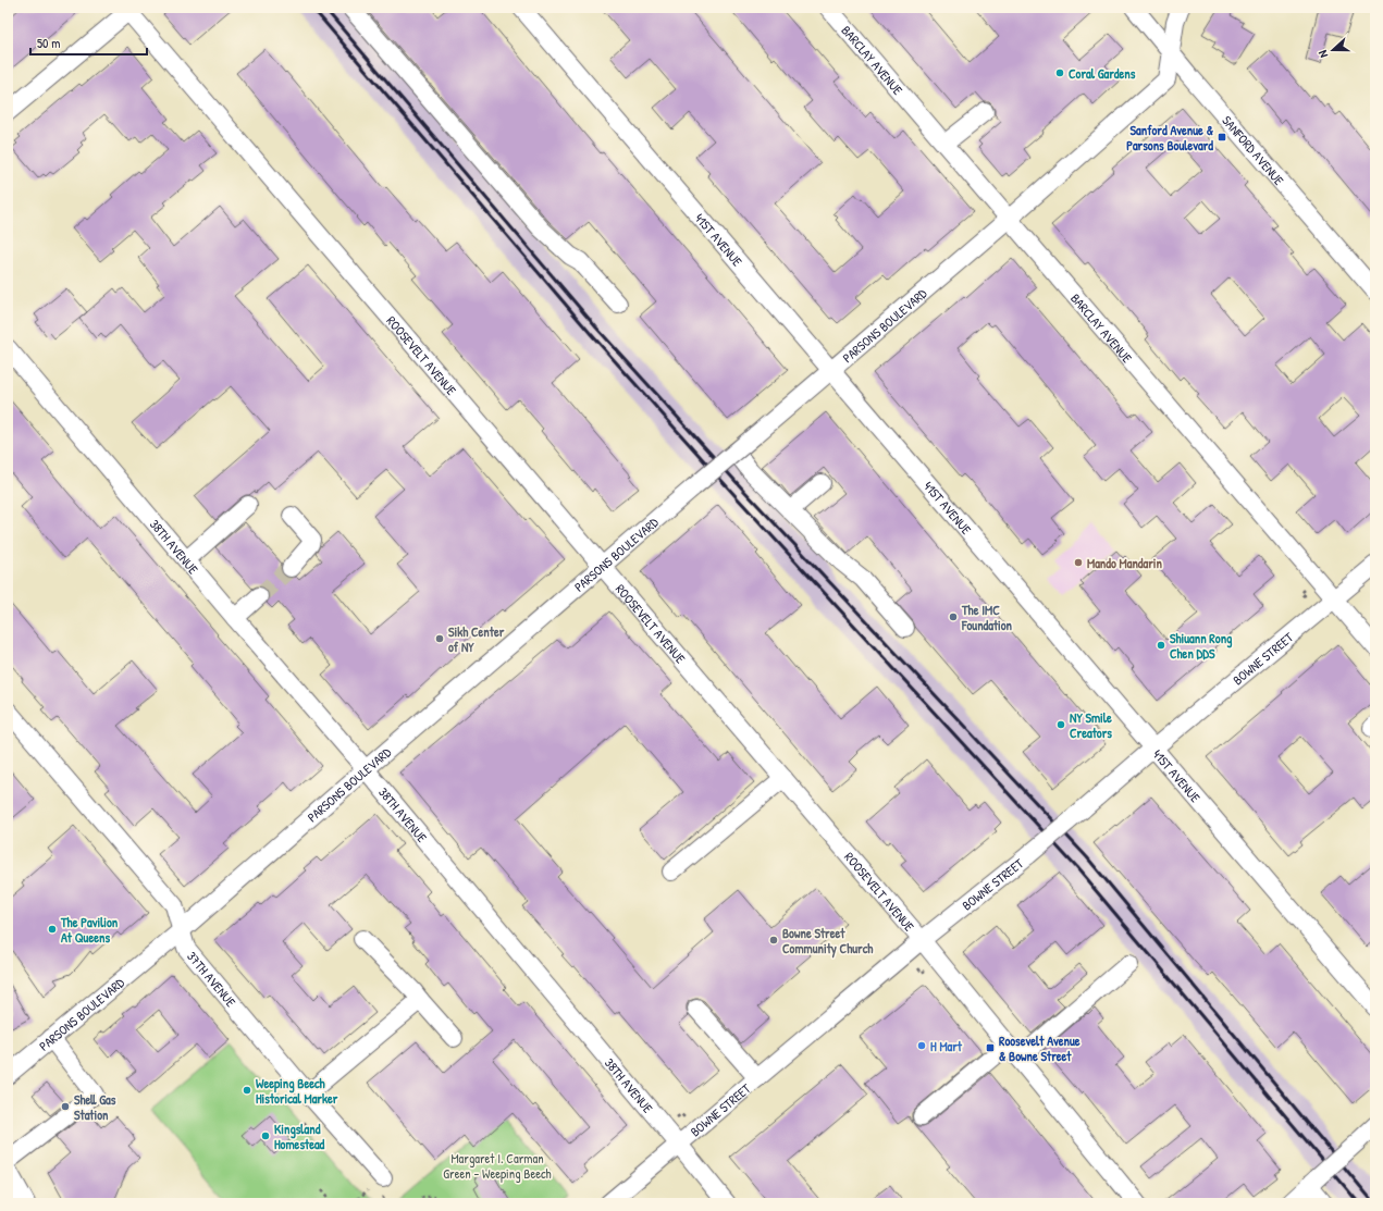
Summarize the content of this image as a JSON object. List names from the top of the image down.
{
  "streets": {
    "street": [
      "BARCLAY AVENUE",
      "SANFORD AVENUE",
      "41ST AVENUE",
      "PARSONS BOULEVARD",
      "ROOSEVELT AVENUE",
      "38TH AVENUE",
      "BOWNE STREET",
      "37TH AVENUE"
    ]
  },
  "crossings": [
    ["BARCLAY AVENUE", "PARSONS BOULEVARD"],
    ["BARCLAY AVENUE", "BOWNE STREET"],
    ["SANFORD AVENUE", "PARSONS BOULEVARD"],
    ["41ST AVENUE", "PARSONS BOULEVARD"],
    ["41ST AVENUE", "BOWNE STREET"],
    ["PARSONS BOULEVARD", "ROOSEVELT AVENUE"],
    ["PARSONS BOULEVARD", "38TH AVENUE"],
    ["PARSONS BOULEVARD", "37TH AVENUE"],
    ["ROOSEVELT AVENUE", "BOWNE STREET"],
    ["38TH AVENUE", "BOWNE STREET"]
  ],
  "parks": ["Margaret I. Carman Green - Weeping Beech"],
  "places": {
    "other": [
      "Coral Gardens",
      "Mando Mandarin",
      "The IMC Foundation",
      "Sikh Center of NY",
      "Shiuann Rong Chen DDS",
      "NY Smile Creators",
      "The Pavilion At Queens",
      "Bowne Street Community Church",
      "H Mart",
      "Weeping Beech Historical Marker",
      "Shell Gas Station",
      "Kingsland Homestead"
    ],
    "transit": ["Sanford Avenue & Parsons Boulevard", "Roosevelt Avenue & Bowne Street"]
  },
  "scale_bar": "50 m",
  "north": "left"
}
